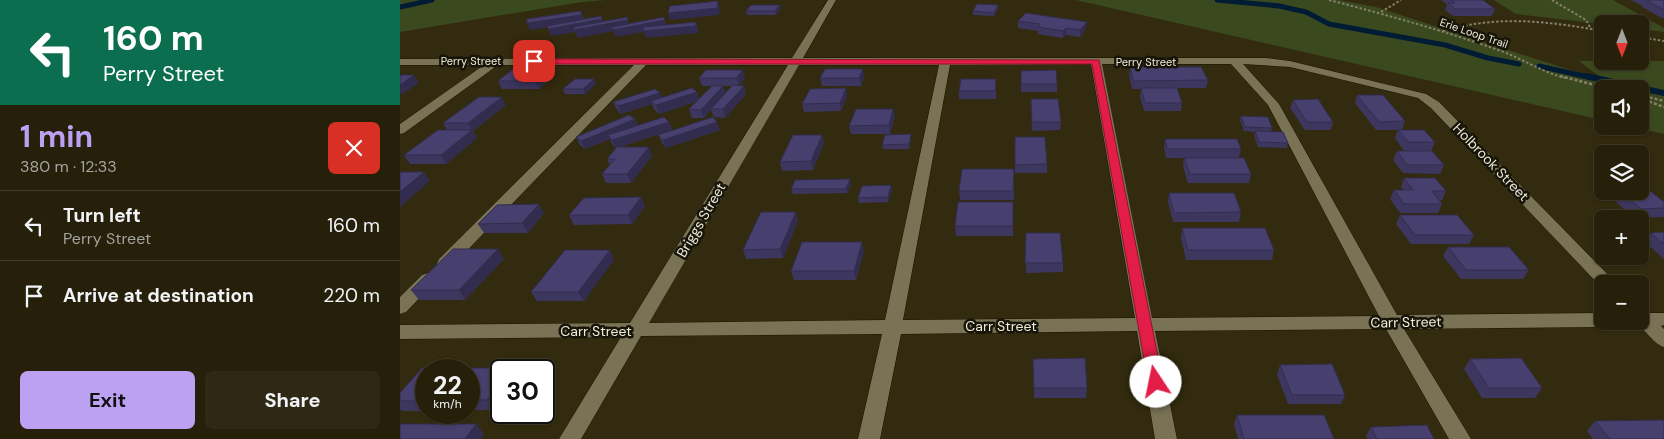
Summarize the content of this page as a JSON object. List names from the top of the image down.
{
  "streets": {
    "street": [
      "Perry Street",
      "Holbrook Street",
      "Briggs Street",
      "Carr Street"
    ],
    "path": ["Erie Loop Trail"]
  },
  "crossings": [
    ["Perry Street", "Holbrook Street"],
    ["Perry Street", "Briggs Street"],
    ["Briggs Street", "Carr Street"]
  ],
  "north": "bottom",
  "page": {
    "turn": ["160 m", "Perry Street"],
    "map_buttons": ["+", "−"],
    "heading": ["1 min", "380 m · 12:33"],
    "list": [
      {
        "name": "Turn left",
        "note": "Perry Street",
        "value": "160 m"
      },
      {
        "name": "Arrive at destination",
        "value": "220 m"
      }
    ],
    "speed": "22 km/h",
    "limit": "30",
    "buttons": ["Exit", "Share"]
  }
}
